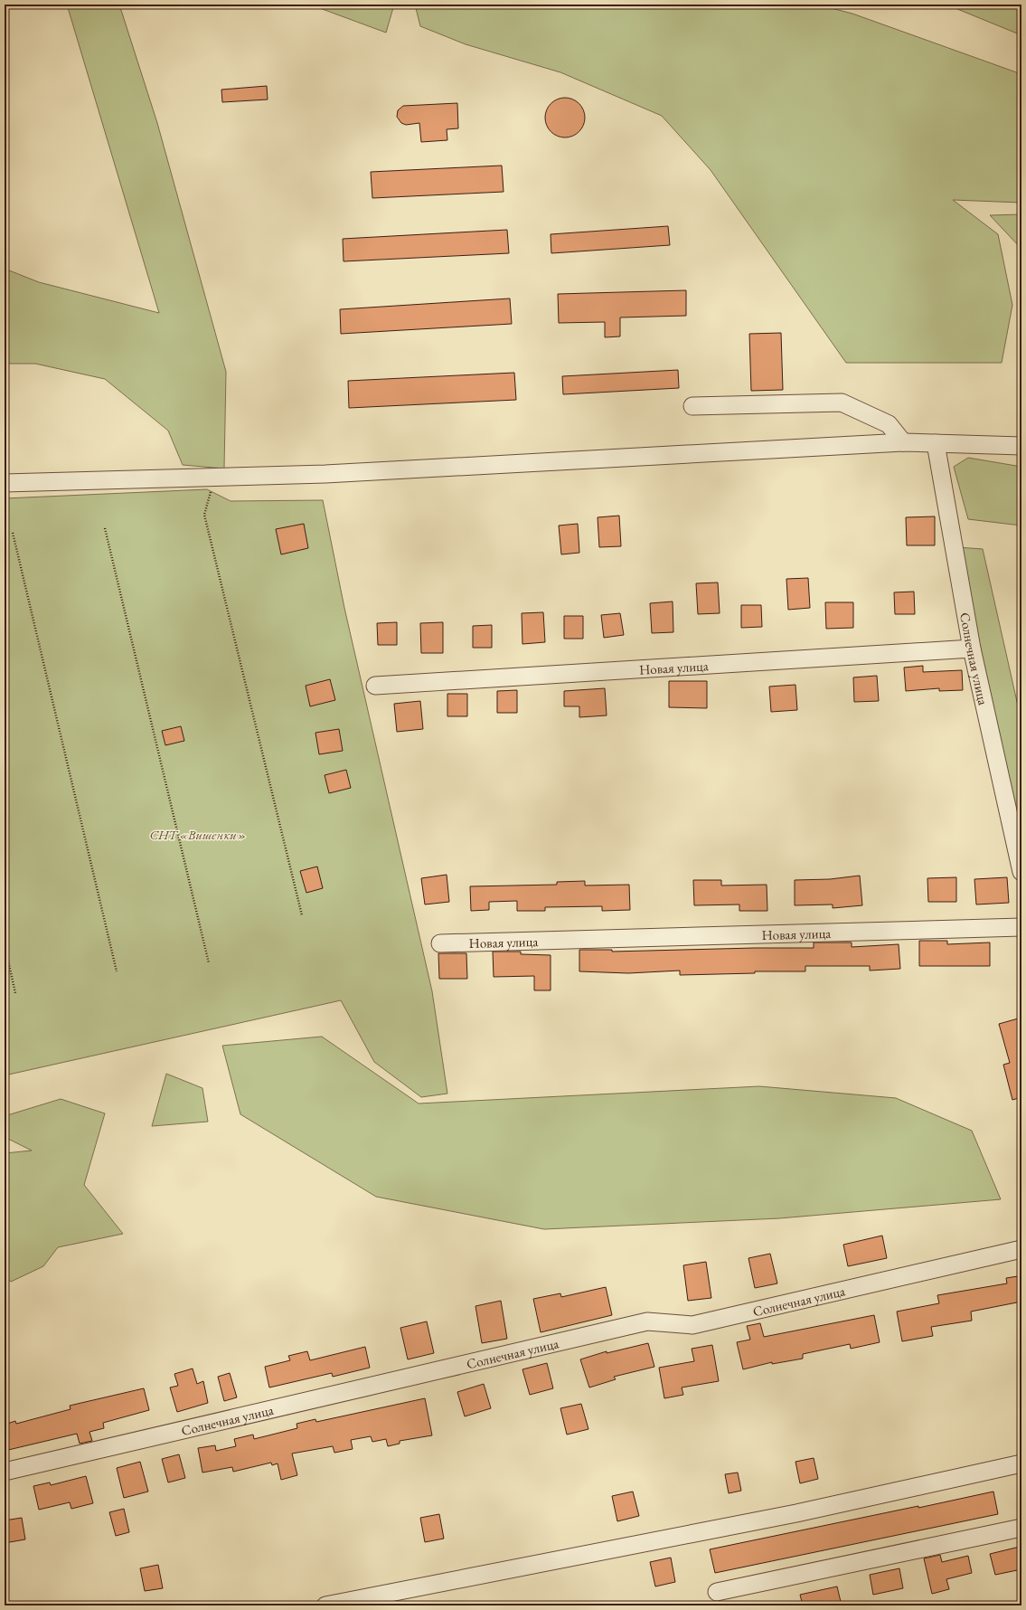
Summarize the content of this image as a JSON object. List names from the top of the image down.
{
  "streets": {
    "street": ["Солнечная улица", "Новая улица"]
  },
  "crossings": [
    ["Солнечная улица", "Новая улица"]
  ],
  "parks": ["СНТ «Вишенки»"]
}
